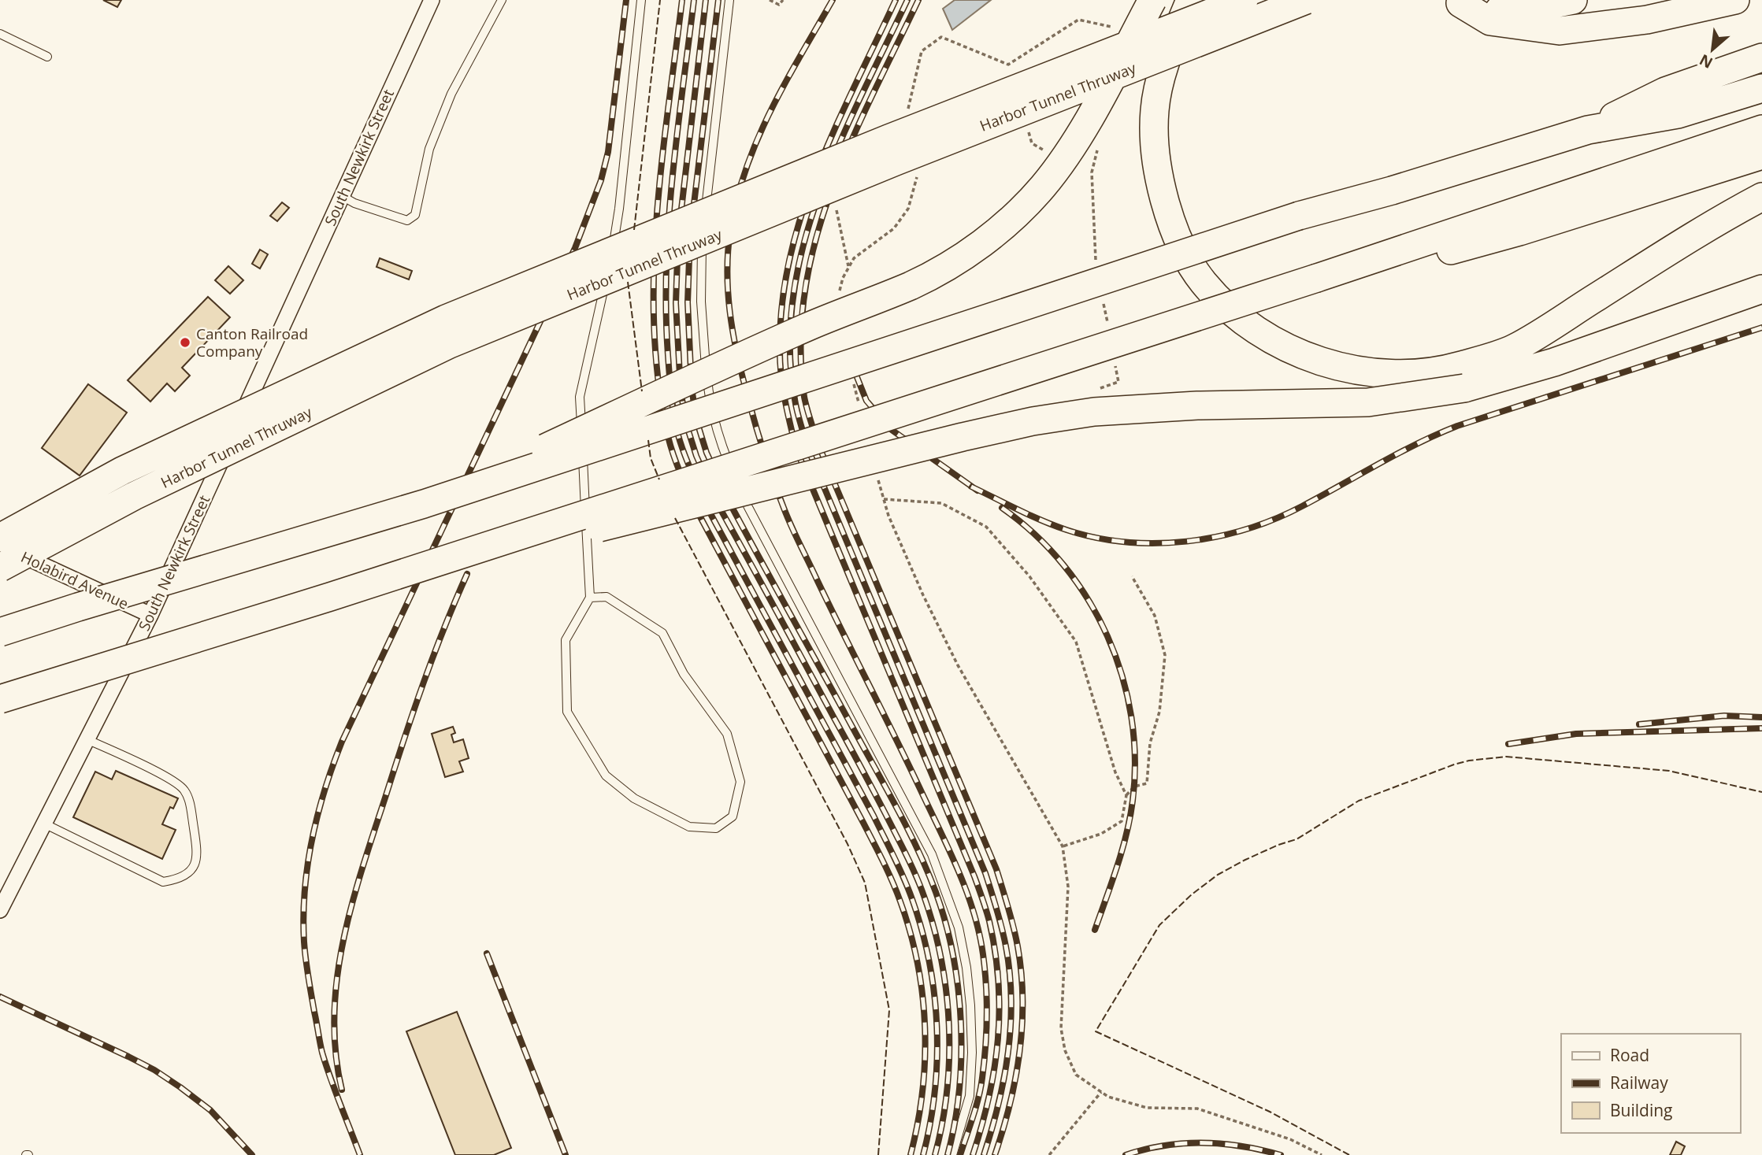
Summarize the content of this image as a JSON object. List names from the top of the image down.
{
  "streets": {
    "highway": ["Harbor Tunnel Thruway"],
    "street": ["South Newkirk Street", "Holabird Avenue"]
  },
  "crossings": [
    ["South Newkirk Street", "Holabird Avenue"]
  ],
  "places": ["Canton Railroad Company"],
  "legend": ["Road", "Railway", "Building"],
  "north": "bottom left"
}
